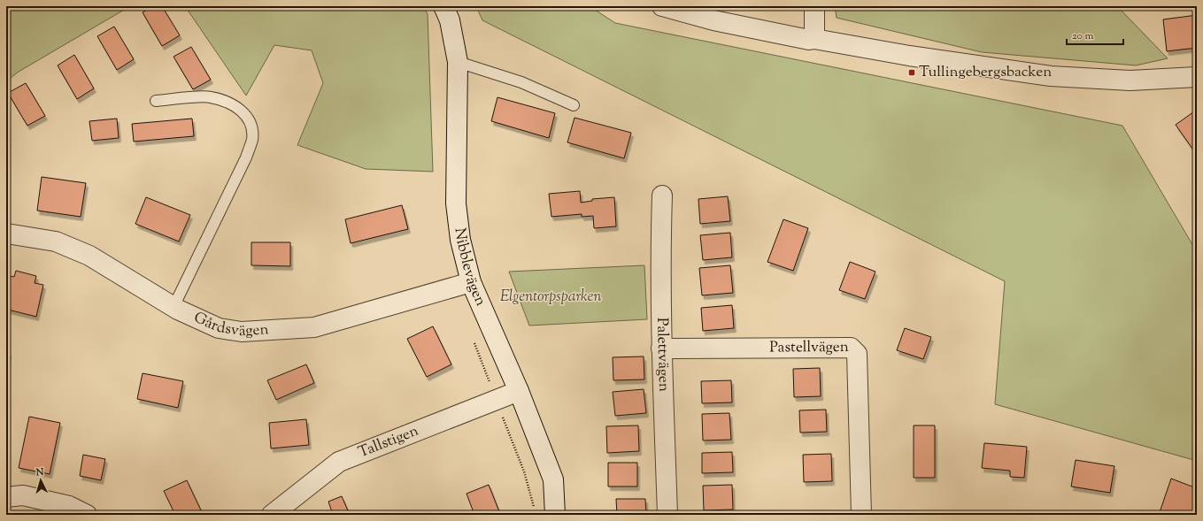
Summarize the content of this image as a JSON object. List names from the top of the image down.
{
  "streets": {
    "street": [
      "Nibblevägen",
      "Gårdsvägen",
      "Pastellvägen",
      "Palettvägen",
      "Tallstigen"
    ]
  },
  "crossings": [
    ["Nibblevägen", "Gårdsvägen"],
    ["Nibblevägen", "Tallstigen"],
    ["Pastellvägen", "Palettvägen"]
  ],
  "parks": ["Elgentorpsparken"],
  "places": {
    "transit": ["Tullingebergsbacken"]
  },
  "scale_bar": "20 m",
  "north": "top"
}
